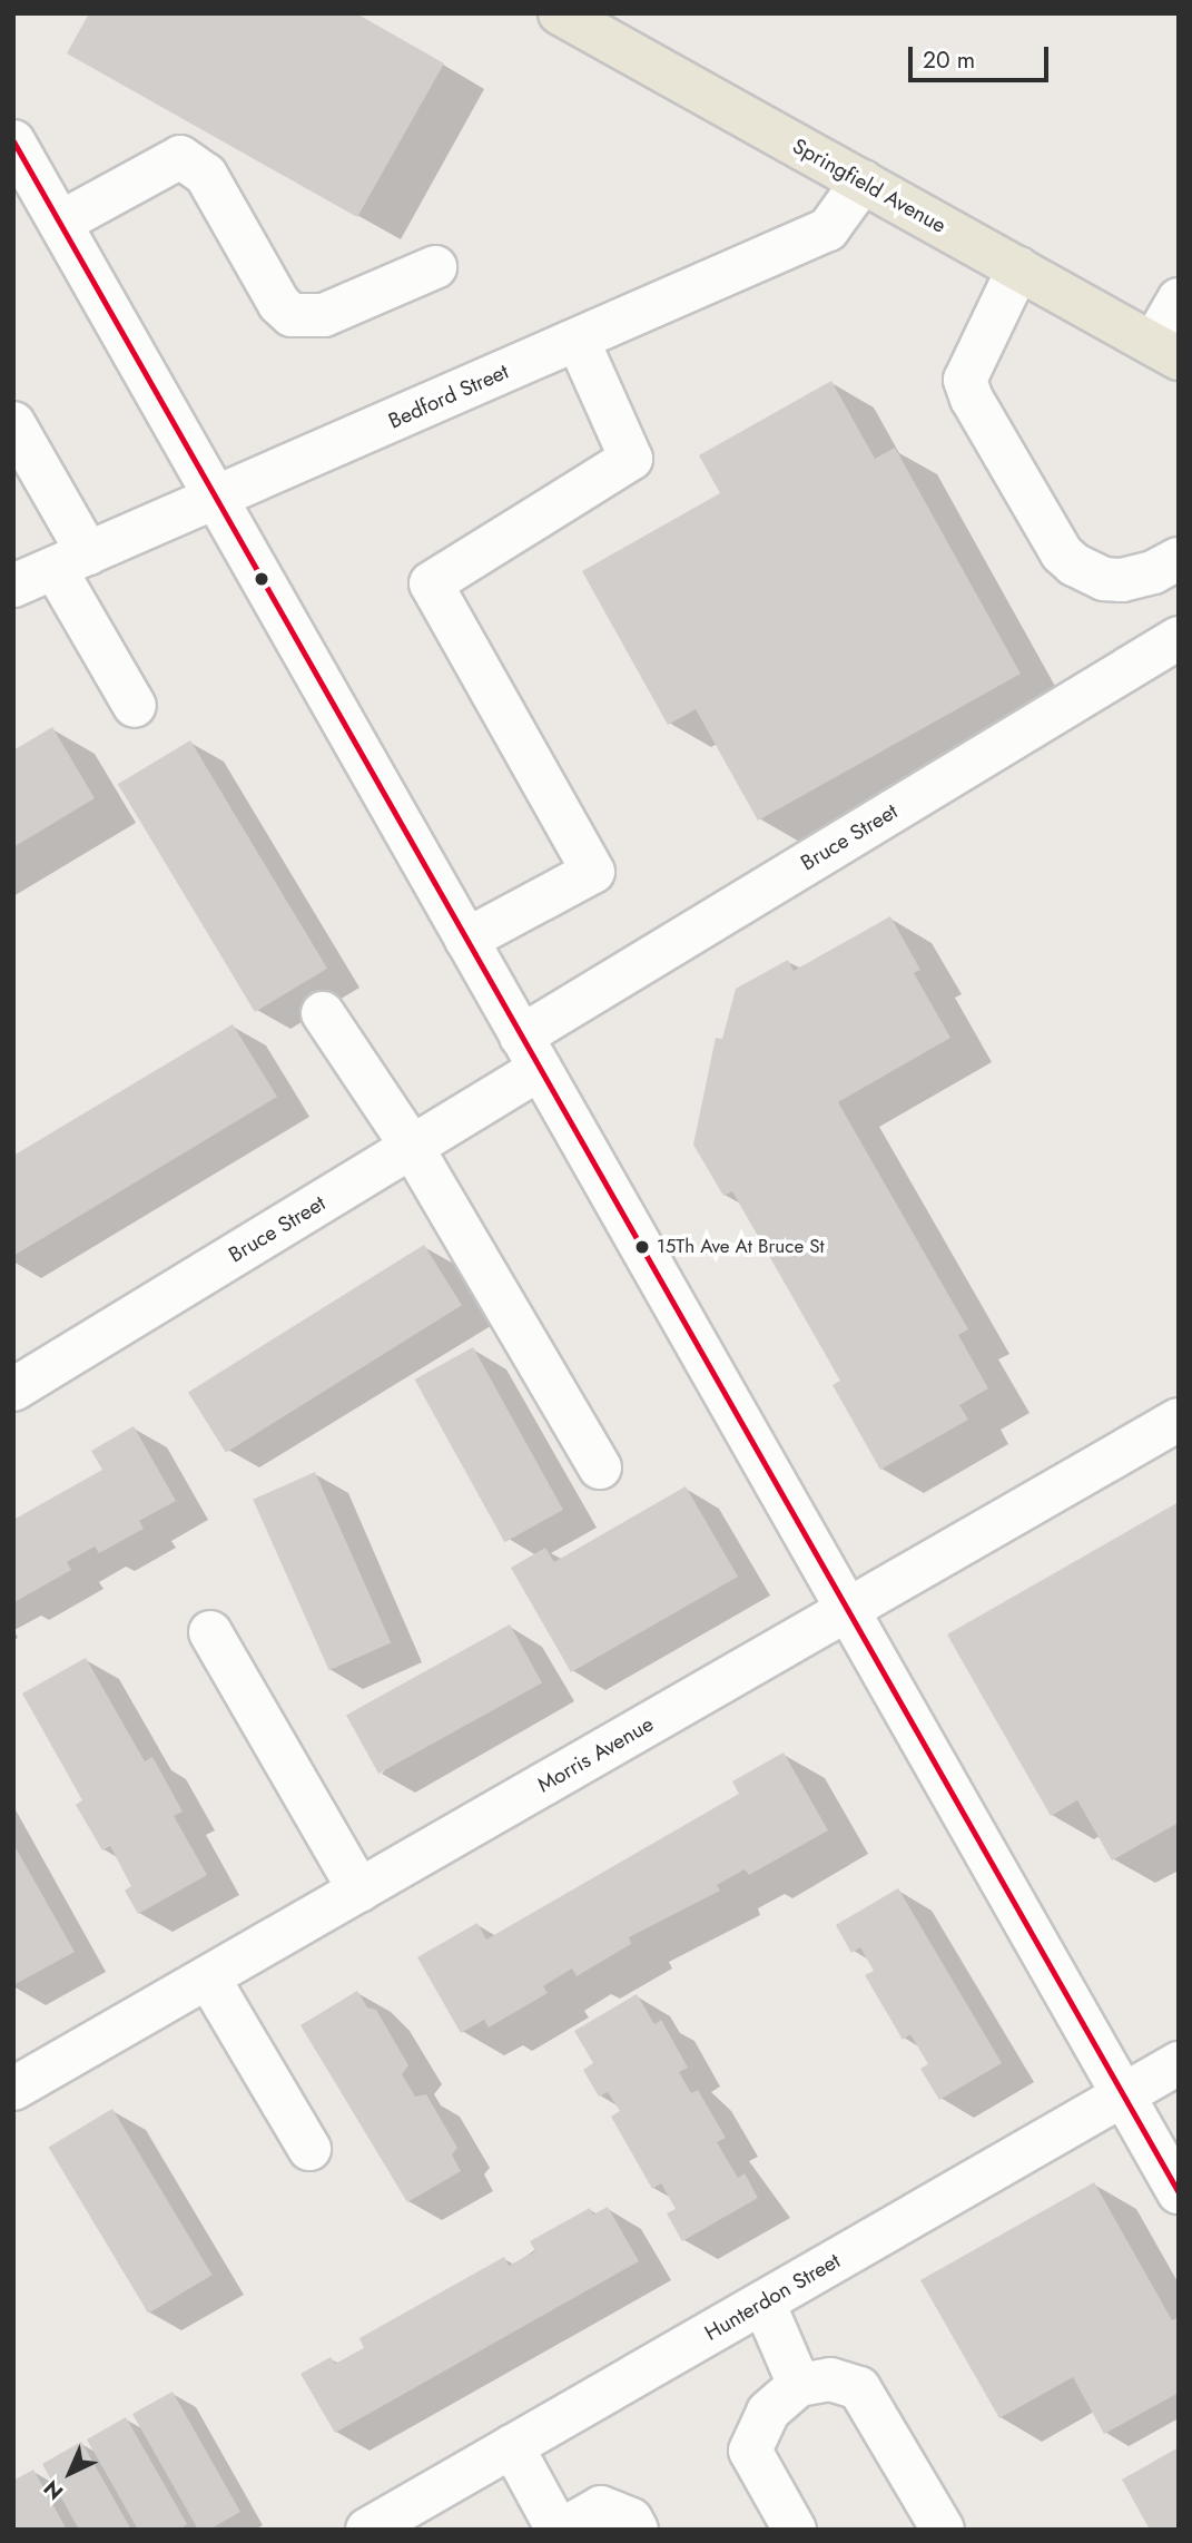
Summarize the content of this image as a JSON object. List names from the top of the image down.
{
  "streets": {
    "main road": ["Springfield Avenue"],
    "street": [
      "Bedford Street",
      "Bruce Street",
      "Morris Avenue",
      "Hunterdon Street"
    ]
  },
  "crossings": [
    ["Springfield Avenue", "Bedford Street"]
  ],
  "places": ["15Th Ave At Bruce St"],
  "scale_bar": "20 m",
  "north": "bottom left"
}
